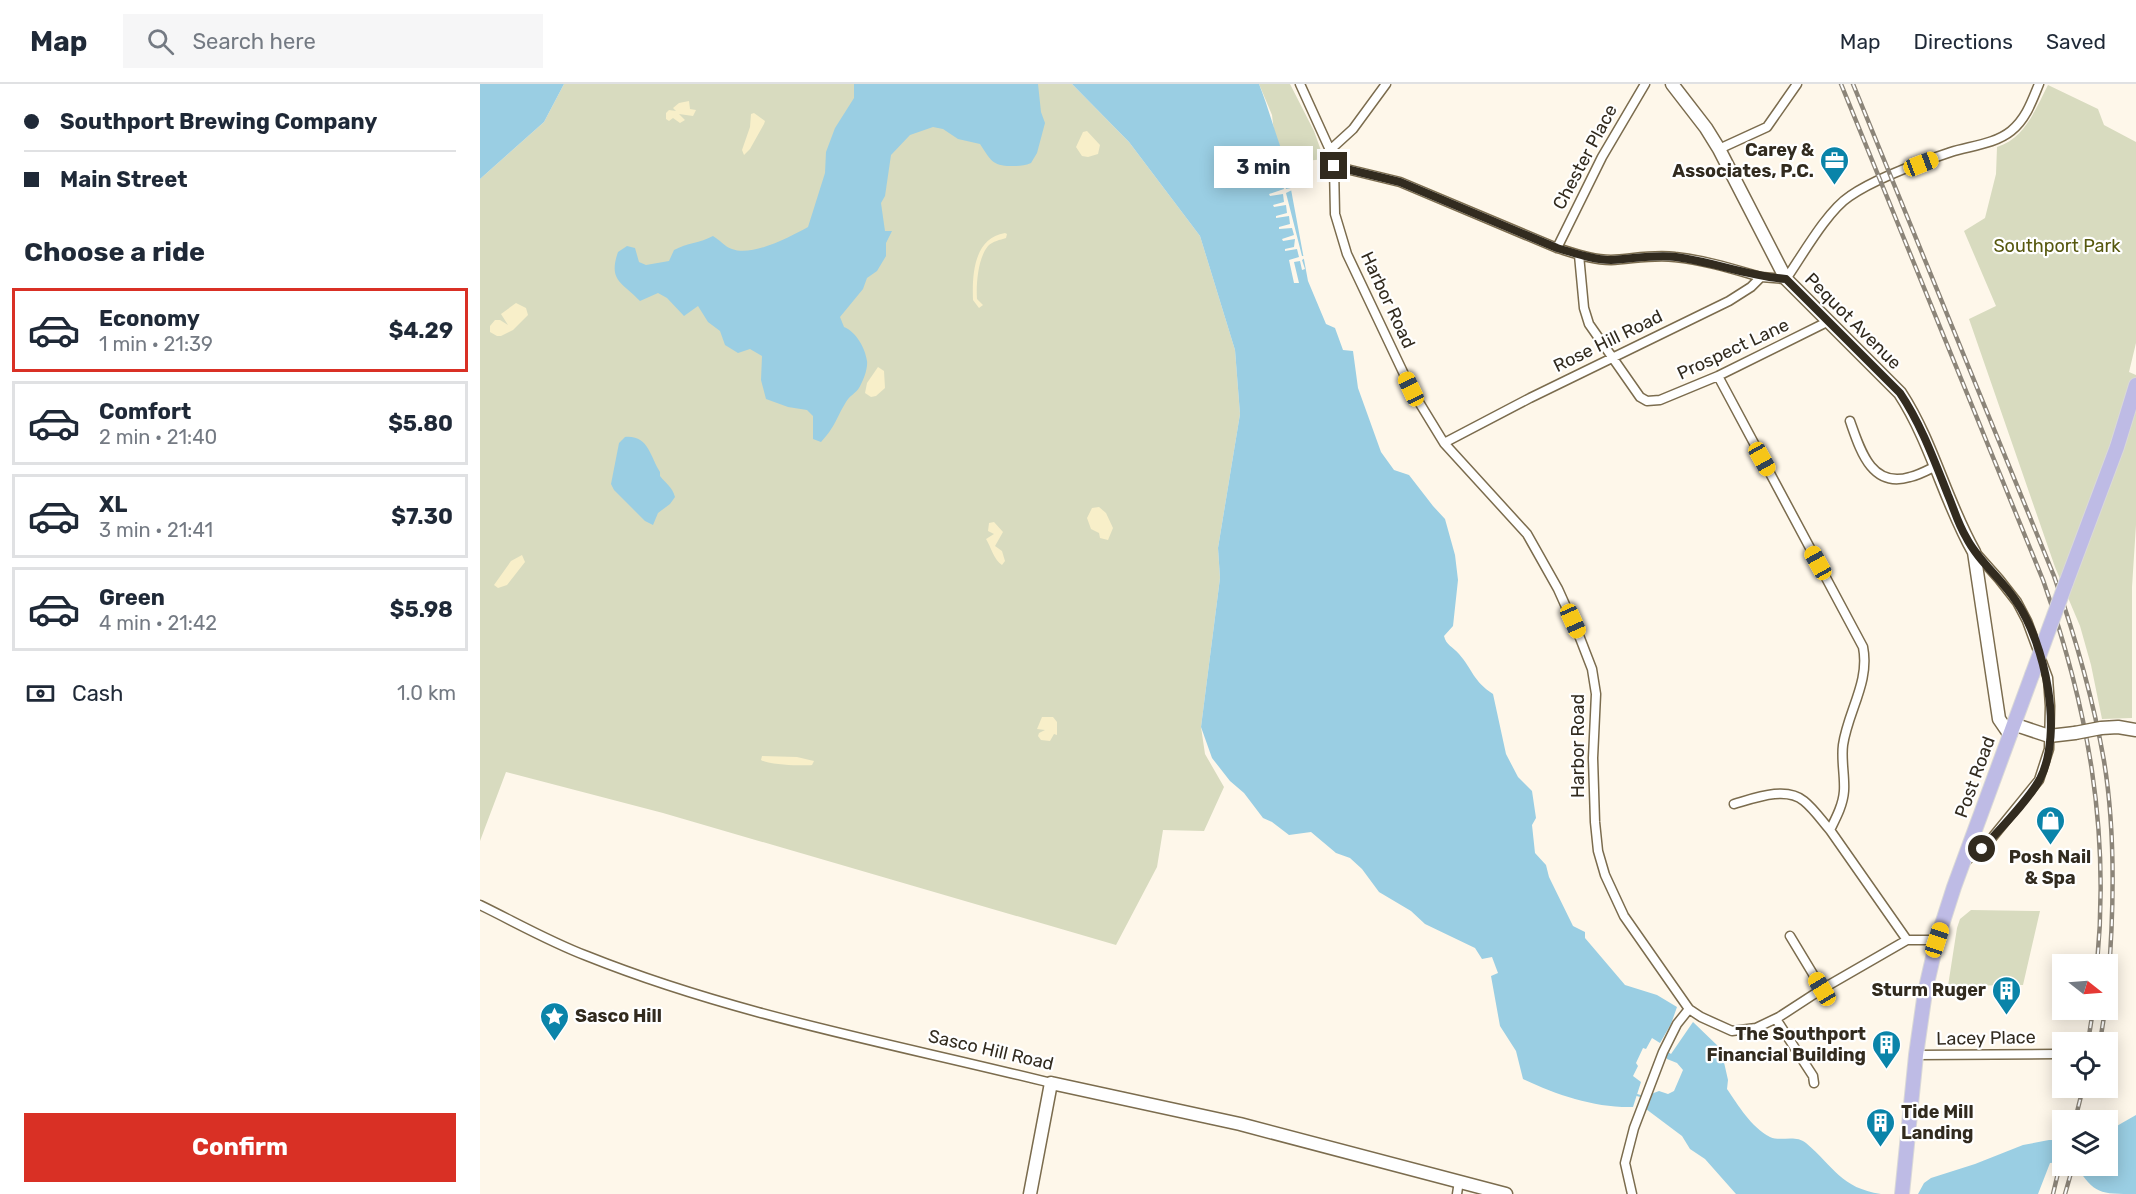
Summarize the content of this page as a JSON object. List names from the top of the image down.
{
  "streets": {
    "main road": ["Post Road"],
    "street": [
      "Chester Place",
      "Harbor Road",
      "Pequot Avenue",
      "Rose Hill Road",
      "Prospect Lane",
      "Lacey Place",
      "Sasco Hill Road"
    ]
  },
  "crossings": [
    ["Harbor Road", "Rose Hill Road"],
    ["Pequot Avenue", "Prospect Lane"],
    ["Pequot Avenue", "Post Road"],
    ["Rose Hill Road", "Prospect Lane"],
    ["Post Road", "Lacey Place"]
  ],
  "parks": ["Southport Park"],
  "places": {
    "office": ["Carey & Associates, P.C."],
    "shop": ["Posh Nail & Spa"],
    "building": ["Sturm Ruger", "The Southport Financial Building", "Tide Mill Landing"],
    "place": ["Sasco Hill"]
  },
  "north": "right",
  "page": {
    "header": "Map",
    "search": "Search here",
    "nav": ["Map", "Directions", "Saved"],
    "banner": ["Southport Brewing Company", "Main Street"],
    "bubble": "3 min",
    "heading": "Choose a ride",
    "list": [
      {
        "name": "Economy",
        "note": "1 min · 21:39",
        "value": "$4.29"
      },
      {
        "name": "Comfort",
        "note": "2 min · 21:40",
        "value": "$5.80"
      },
      {
        "name": "XL",
        "note": "3 min · 21:41",
        "value": "$7.30"
      },
      {
        "name": "Green",
        "note": "4 min · 21:42",
        "value": "$5.98"
      }
    ],
    "pay": ["Cash", "1.0 km"],
    "buttons": "Confirm"
  }
}
